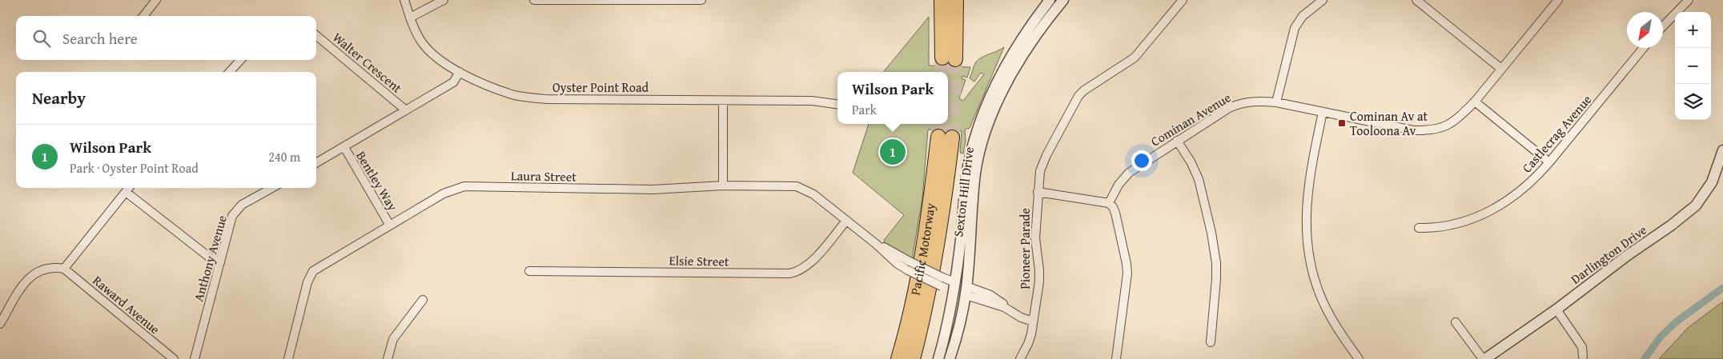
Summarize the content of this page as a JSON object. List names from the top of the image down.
{
  "streets": {
    "highway": ["Pacific Motorway"],
    "street": [
      "Walter Crescent",
      "Oyster Point Road",
      "Cominan Avenue",
      "Castlecrag Avenue",
      "Laura Street",
      "Bentley Way",
      "Sexton Hill Drive",
      "Pioneer Parade",
      "Darlington Drive",
      "Anthony Avenue",
      "Elsie Street",
      "Raward Avenue"
    ]
  },
  "crossings": [
    ["Laura Street", "Bentley Way"],
    ["Laura Street", "Elsie Street"]
  ],
  "places": {
    "transit": ["Cominan Av at Tooloona Av"]
  },
  "north": "bottom left",
  "page": {
    "map_buttons": ["+", "−"],
    "search": "Search here",
    "popup": ["Wilson Park", "Park"],
    "heading": "Nearby",
    "list": [
      {
        "mark": "1",
        "name": "Wilson Park",
        "note": "Park · Oyster Point Road",
        "value": "240 m"
      }
    ],
    "pins": "1"
  }
}
